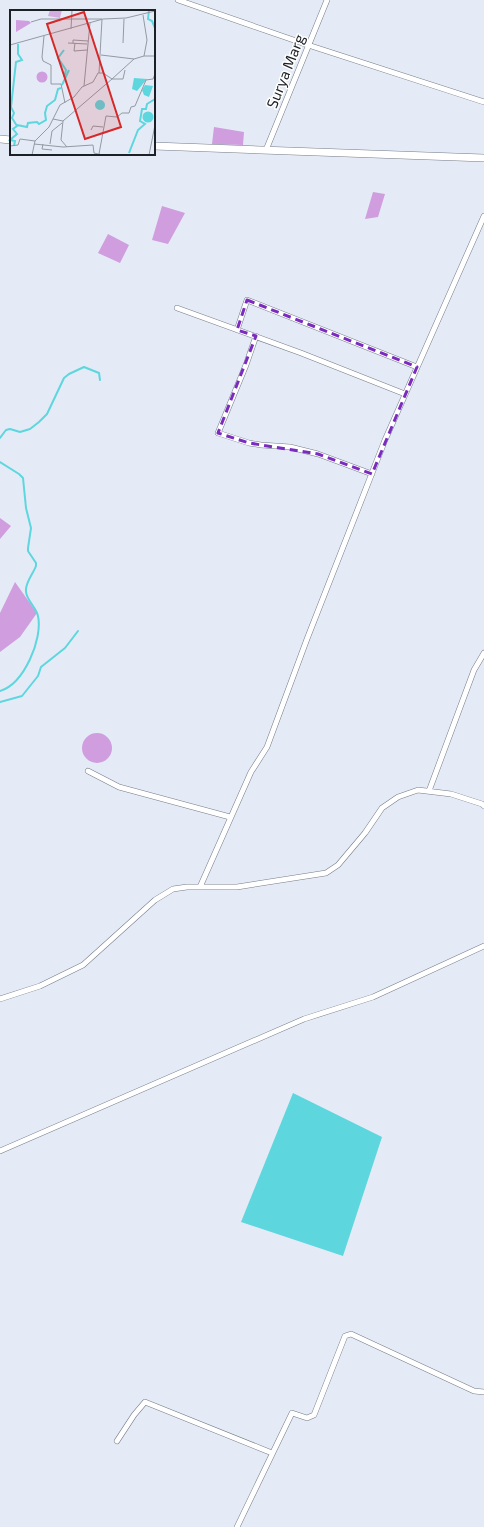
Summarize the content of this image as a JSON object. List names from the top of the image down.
{
  "streets": {
    "street": ["Surya Marg"]
  }
}
